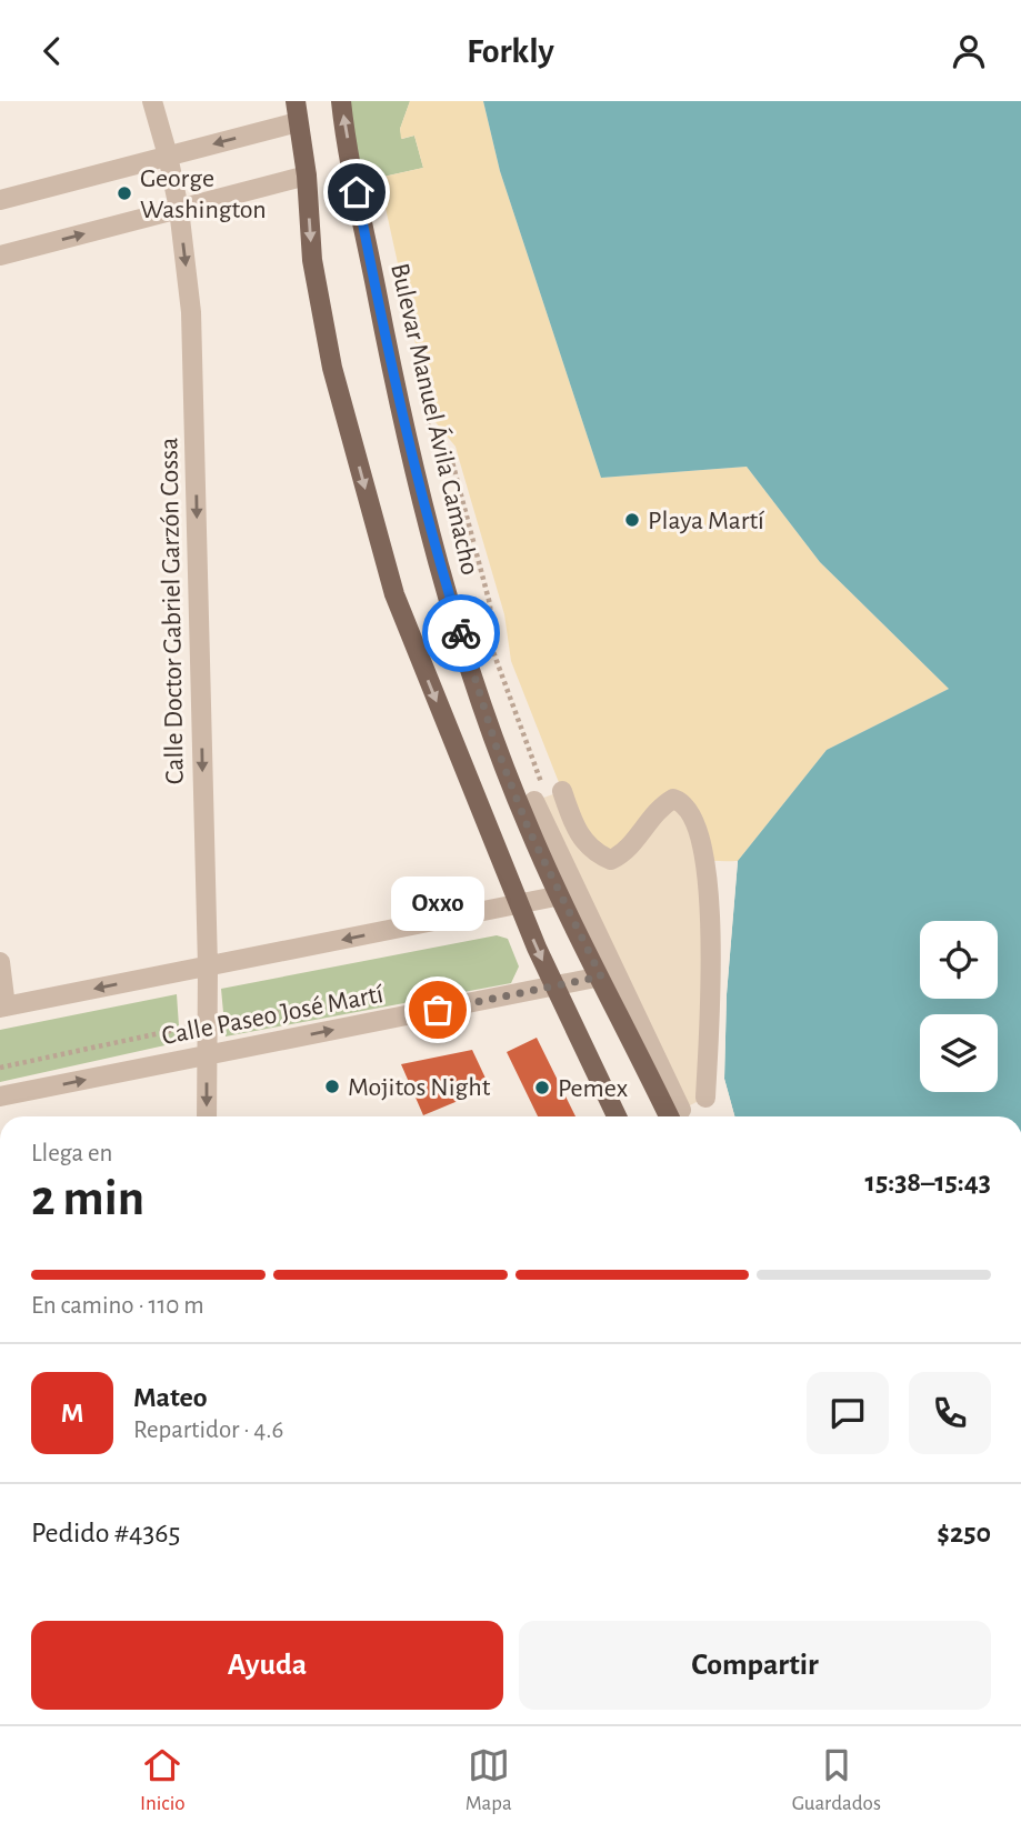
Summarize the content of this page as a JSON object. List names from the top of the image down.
{
  "streets": {
    "main road": ["Bulevar Manuel Ávila Camacho"],
    "street": ["Calle Doctor Gabriel Garzón Cossa", "Calle Paseo José Martí"]
  },
  "crossings": [
    ["Bulevar Manuel Ávila Camacho", "Calle Paseo José Martí"],
    ["Calle Doctor Gabriel Garzón Cossa", "Calle Paseo José Martí"]
  ],
  "one_way": ["Calle Doctor Gabriel Garzón Cossa"],
  "places": [
    "George Washington",
    "Playa Martí",
    "Oxxo",
    "Mojitos Night",
    "Pemex"
  ],
  "page": {
    "header": "Forkly",
    "bubble": "Oxxo",
    "heading": ["2 min", "Llega en", "15:38–15:43"],
    "panel": [
      "Mateo",
      "Repartidor · 4.6",
      "Pedido #4365",
      "$250"
    ],
    "bar": "En camino · 110 m",
    "round": "M",
    "buttons": ["Ayuda", "Compartir"],
    "tabs": ["Inicio", "Mapa", "Guardados"]
  }
}
